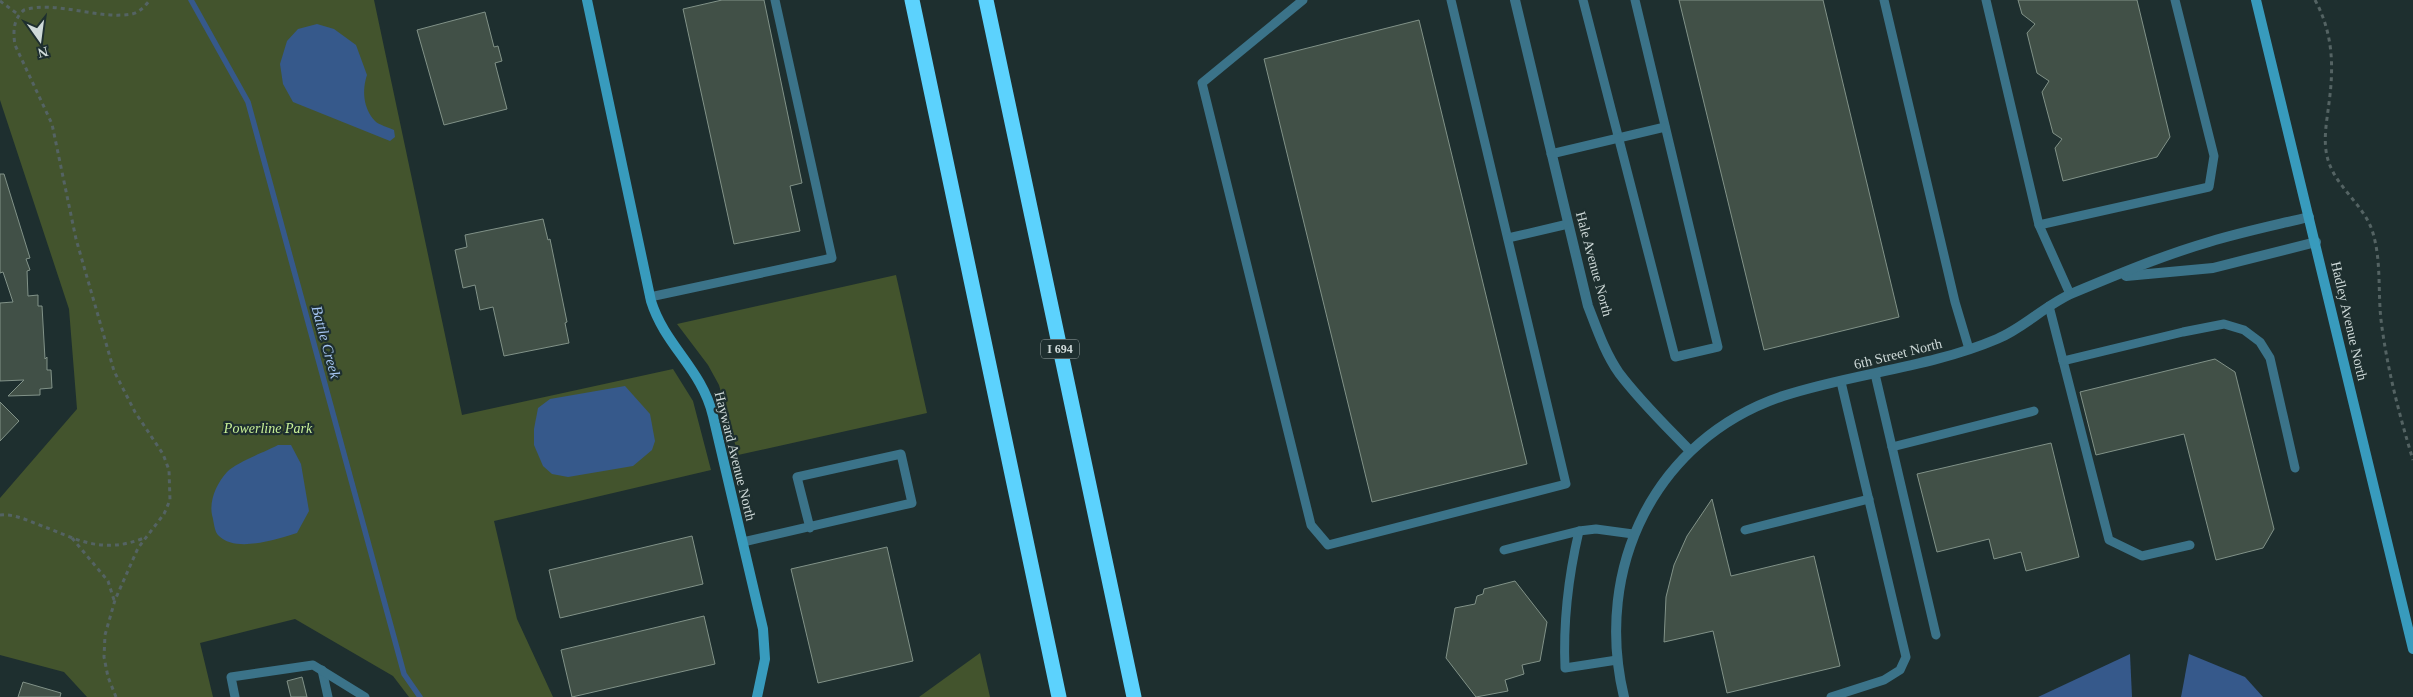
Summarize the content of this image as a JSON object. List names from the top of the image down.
{
  "streets": {
    "highway": ["I 694"],
    "street": [
      "Hale Avenue North",
      "Hadley Avenue North",
      "6th Street North",
      "Hayward Avenue North"
    ]
  },
  "crossings": [
    ["Hale Avenue North", "6th Street North"],
    ["Hadley Avenue North", "6th Street North"]
  ],
  "water": ["Battle Creek"],
  "parks": ["Powerline Park"],
  "north": "bottom"
}
